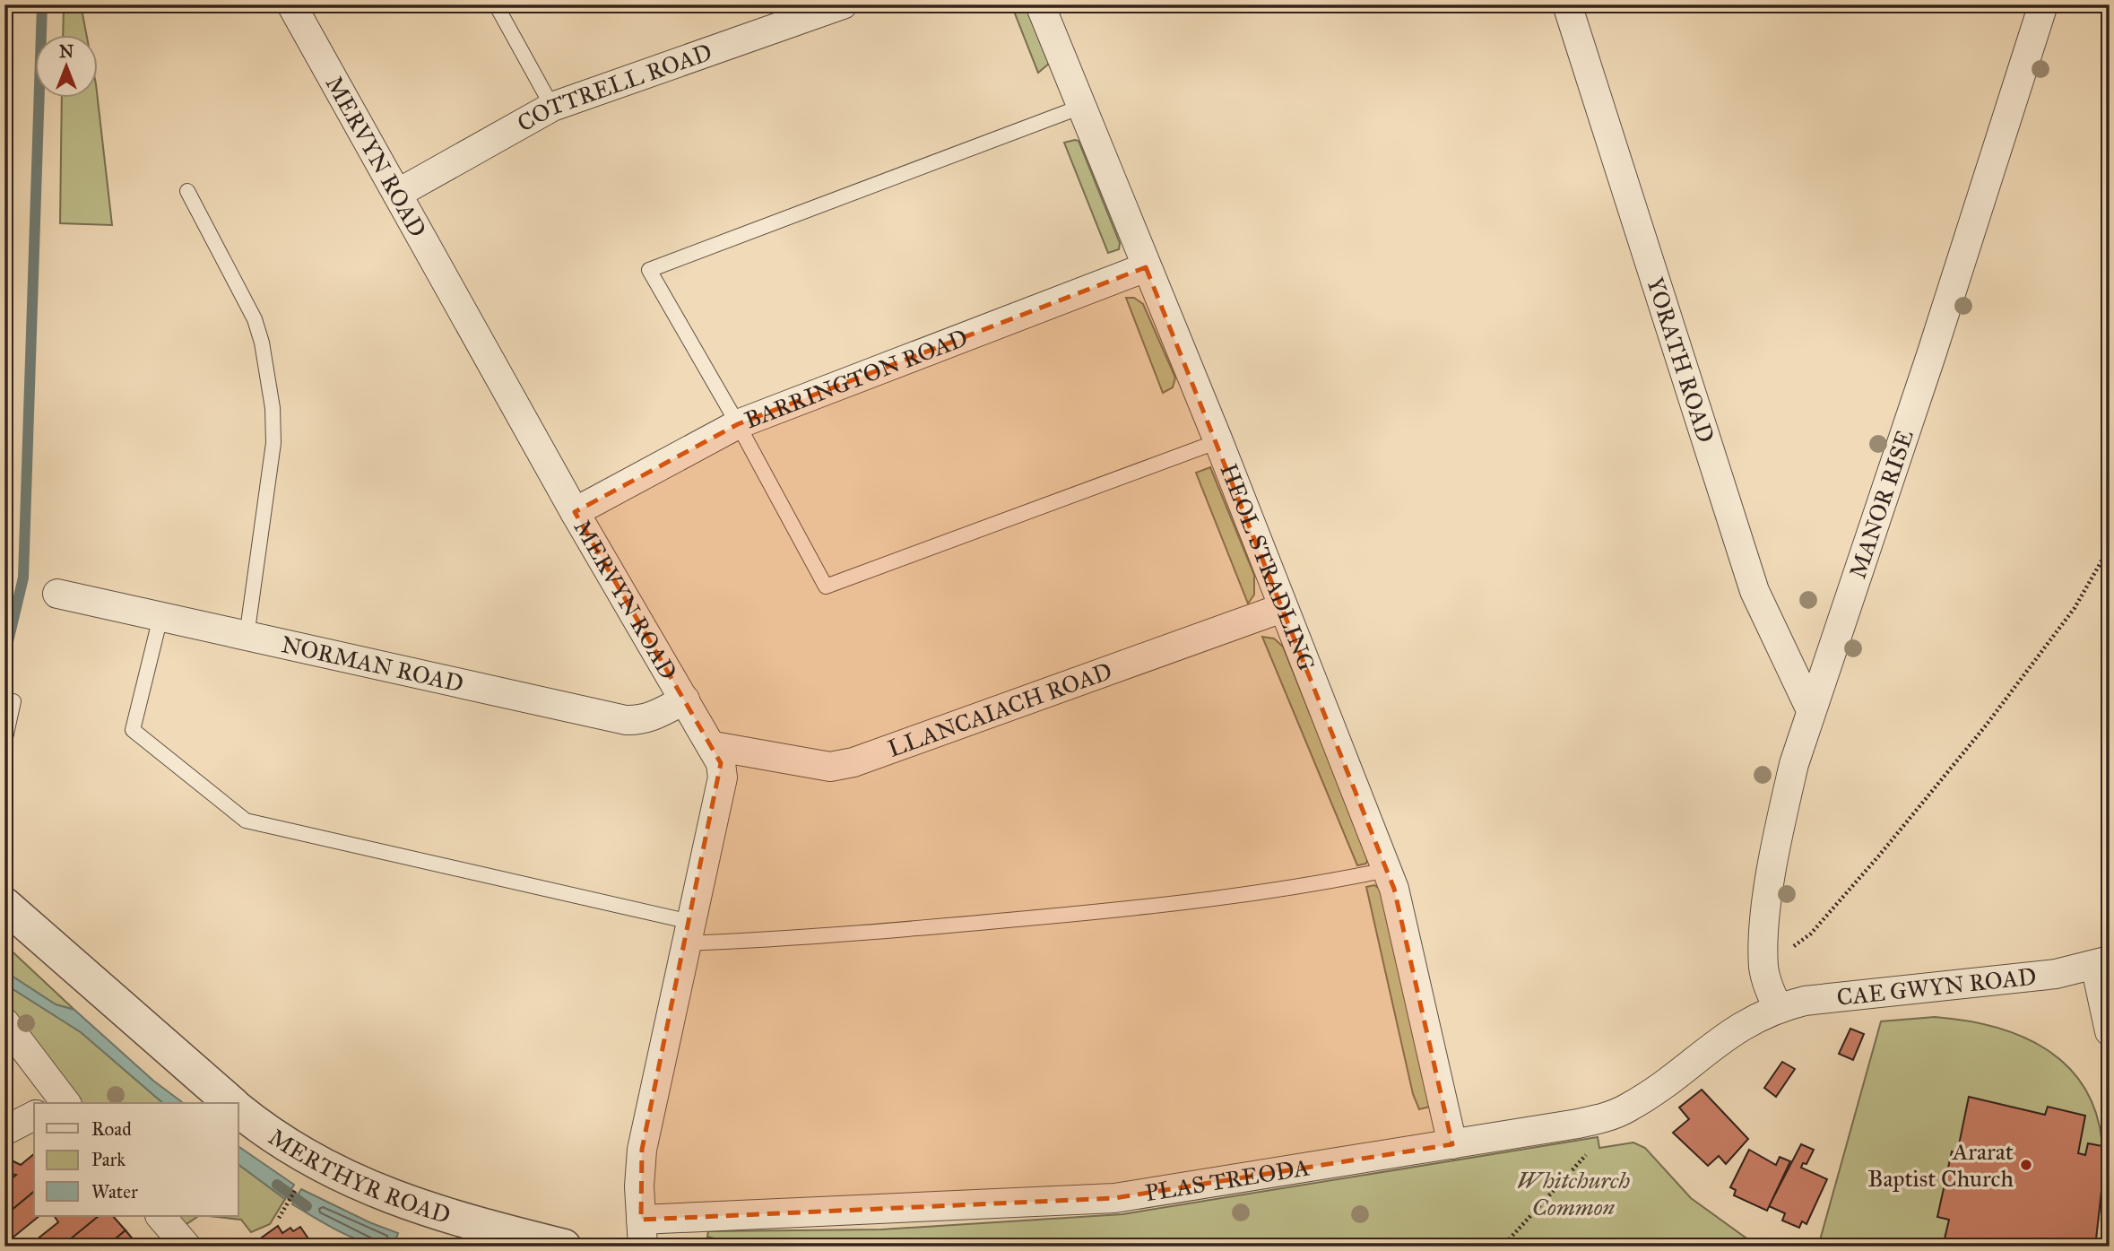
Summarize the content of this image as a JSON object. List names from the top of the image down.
{
  "streets": {
    "street": [
      "COTTRELL ROAD",
      "MERVYN ROAD",
      "YORATH ROAD",
      "BARRINGTON ROAD",
      "MANOR RISE",
      "HEOL STRADLING",
      "NORMAN ROAD",
      "LLANCAIACH ROAD",
      "CAE GWYN ROAD",
      "MERTHYR ROAD",
      "PLAS TREODA"
    ]
  },
  "crossings": [
    ["COTTRELL ROAD", "MERVYN ROAD"],
    ["MERVYN ROAD", "BARRINGTON ROAD"],
    ["MERVYN ROAD", "NORMAN ROAD"],
    ["MERVYN ROAD", "LLANCAIACH ROAD"],
    ["MERVYN ROAD", "PLAS TREODA"],
    ["YORATH ROAD", "MANOR RISE"],
    ["BARRINGTON ROAD", "HEOL STRADLING"],
    ["MANOR RISE", "CAE GWYN ROAD"],
    ["MANOR RISE", "PLAS TREODA"],
    ["HEOL STRADLING", "LLANCAIACH ROAD"],
    ["HEOL STRADLING", "PLAS TREODA"],
    ["CAE GWYN ROAD", "PLAS TREODA"]
  ],
  "parks": ["Whitchurch Common"],
  "places": ["Ararat Baptist Church"],
  "legend": ["Road", "Park", "Water"],
  "north": "top"
}
